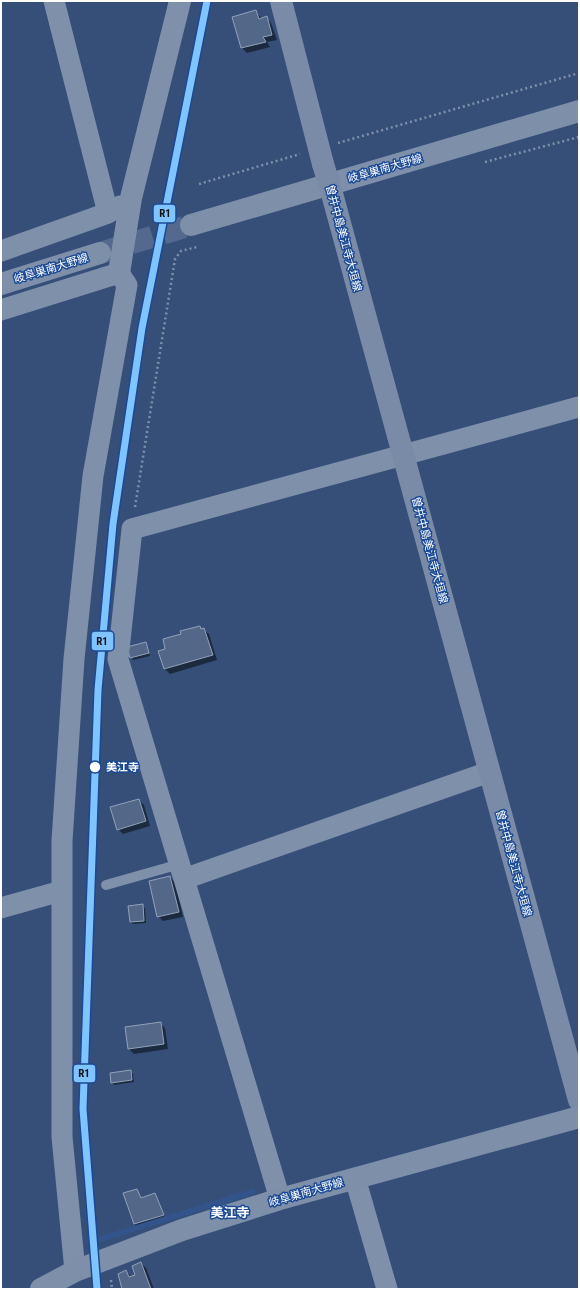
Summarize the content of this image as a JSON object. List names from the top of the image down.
{
  "streets": {
    "main road": ["岐阜巣南大野線", "曽井中島美江寺大垣線"]
  },
  "districts": ["美江寺"],
  "places": ["美江寺"],
  "lines": ["transit line R1"]
}
